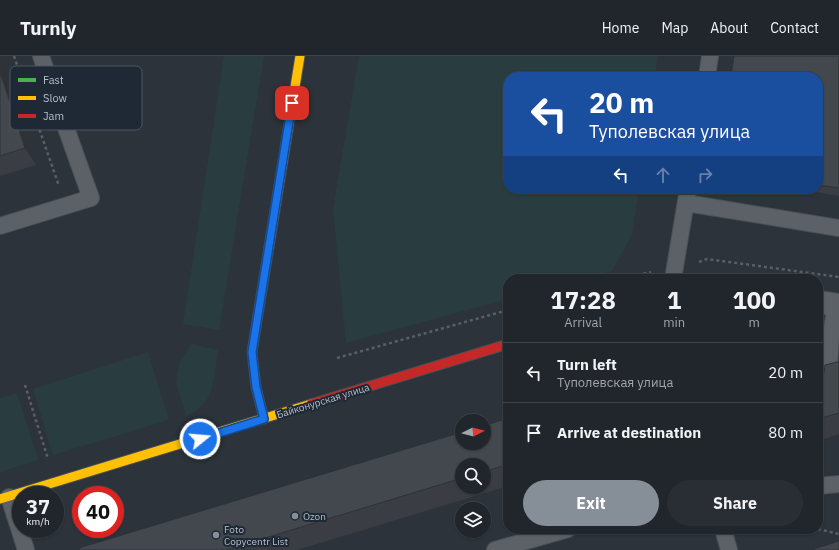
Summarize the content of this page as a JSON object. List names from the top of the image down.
{
  "streets": {
    "street": ["Байконурская улица"]
  },
  "places": ["Ozon", "Foto Copycentr List"],
  "legend": ["Fast", "Slow", "Jam"],
  "north": "right",
  "page": {
    "header": "Turnly",
    "nav": [
      "Home",
      "Map",
      "About",
      "Contact"
    ],
    "turn": ["20 m", "Туполевская улица"],
    "eta": [
      "17:28",
      "Arrival",
      "1",
      "min",
      "100",
      "m"
    ],
    "list": [
      {
        "name": "Turn left",
        "note": "Туполевская улица",
        "value": "20 m"
      },
      {
        "name": "Arrive at destination",
        "value": "80 m"
      }
    ],
    "buttons": ["Exit", "Share"],
    "speed": "37 km/h",
    "limit": "40"
  }
}
